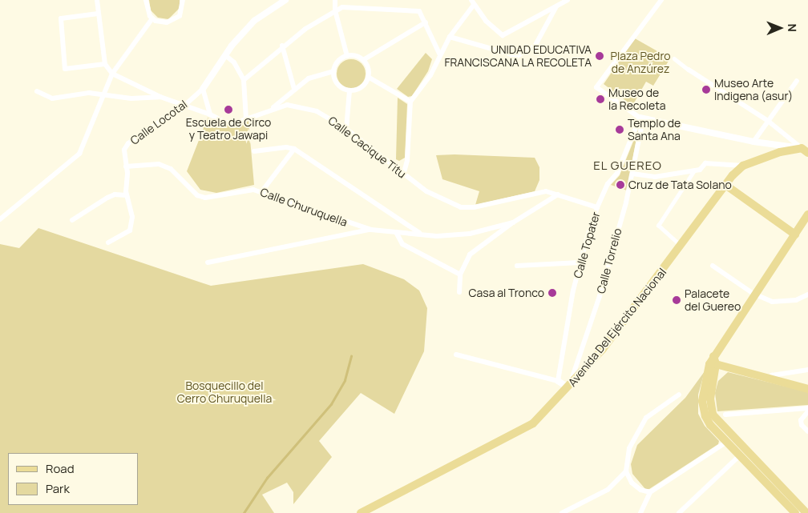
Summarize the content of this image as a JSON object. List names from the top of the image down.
{
  "streets": {
    "main road": ["Avenida Del Ejército Nacional"],
    "street": [
      "Calle Locotal",
      "Calle Cacique Titu",
      "Calle Churuquella",
      "Calle Topater",
      "Calle Torrelio"
    ]
  },
  "crossings": [
    ["Calle Locotal", "Calle Cacique Titu"],
    ["Calle Locotal", "Calle Churuquella"],
    ["Calle Cacique Titu", "Calle Topater"],
    ["Calle Topater", "Calle Torrelio"],
    ["Calle Torrelio", "Avenida Del Ejército Nacional"]
  ],
  "districts": ["EL GUEREO"],
  "parks": ["Plaza Pedro de Anzúrez", "Bosquecillo del Cerro Churuquella"],
  "places": [
    "UNIDAD EDUCATIVA FRANCISCANA LA RECOLETA",
    "Museo Arte Indigena (asur)",
    "Museo de la Recoleta",
    "Escuela de Circo y Teatro Jawapi",
    "Templo de Santa Ana",
    "Cruz de Tata Solano",
    "Casa al Tronco",
    "Palacete del Guereo"
  ],
  "legend": ["Road", "Park"],
  "north": "right"
}
